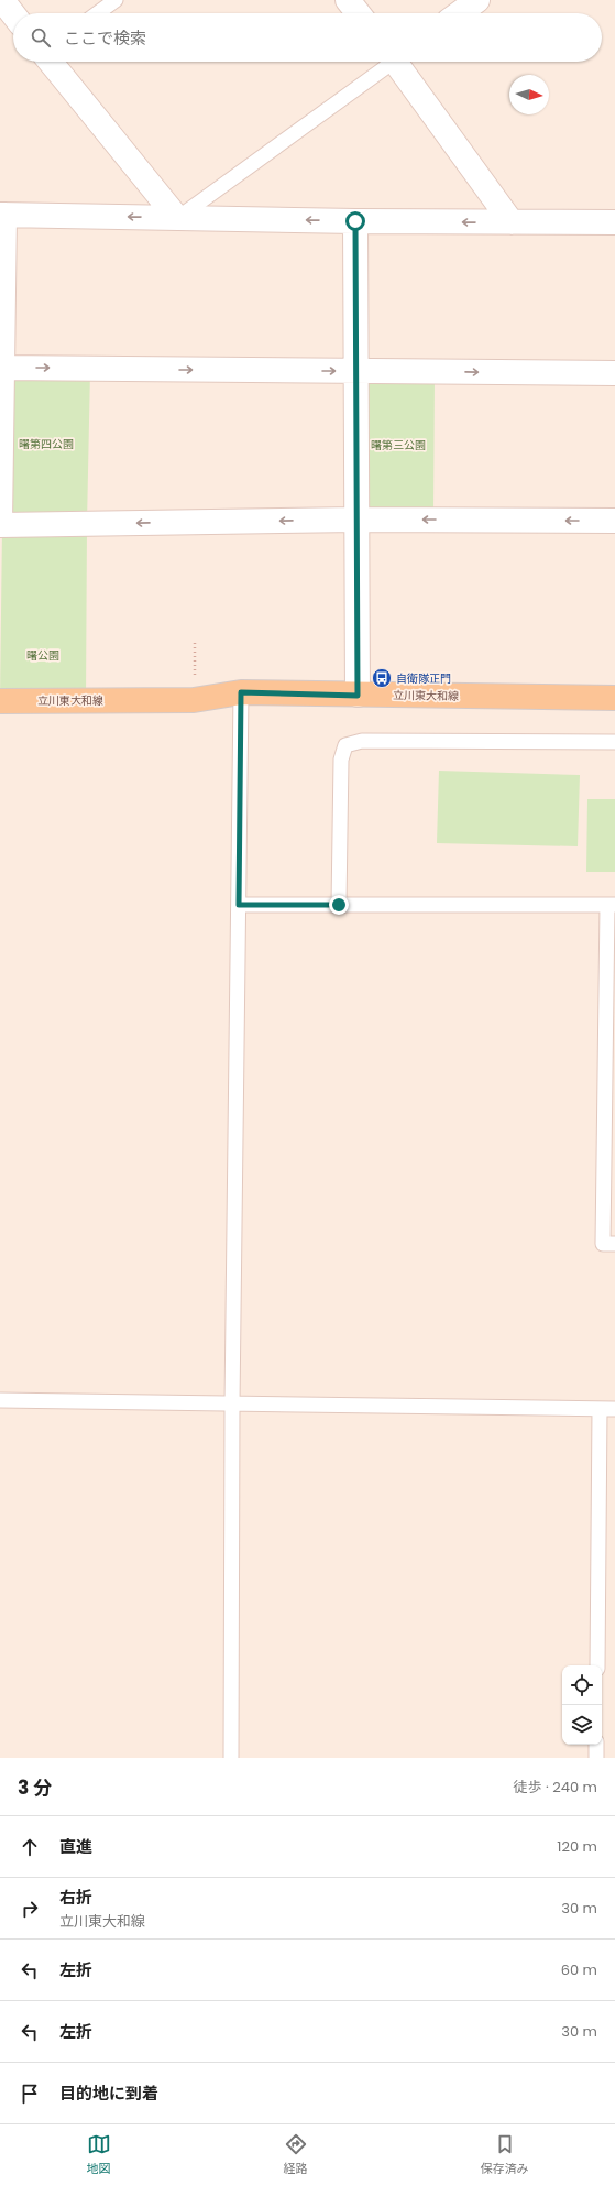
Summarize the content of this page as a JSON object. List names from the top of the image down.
{
  "streets": {
    "main road": ["立川東大和線"]
  },
  "parks": ["曙第四公園", "曙第三公園", "曙公園"],
  "places": {
    "bus stop": ["自衛隊正門"]
  },
  "north": "right",
  "page": {
    "search": "ここで検索",
    "heading": ["3 分", "徒歩 · 240 m"],
    "list": [
      ["直進", "120 m"],
      ["右折", "立川東大和線", "30 m"],
      ["左折", "60 m"],
      ["左折", "30 m"],
      "目的地に到着"
    ],
    "nav": ["地図", "経路", "保存済み"]
  }
}
